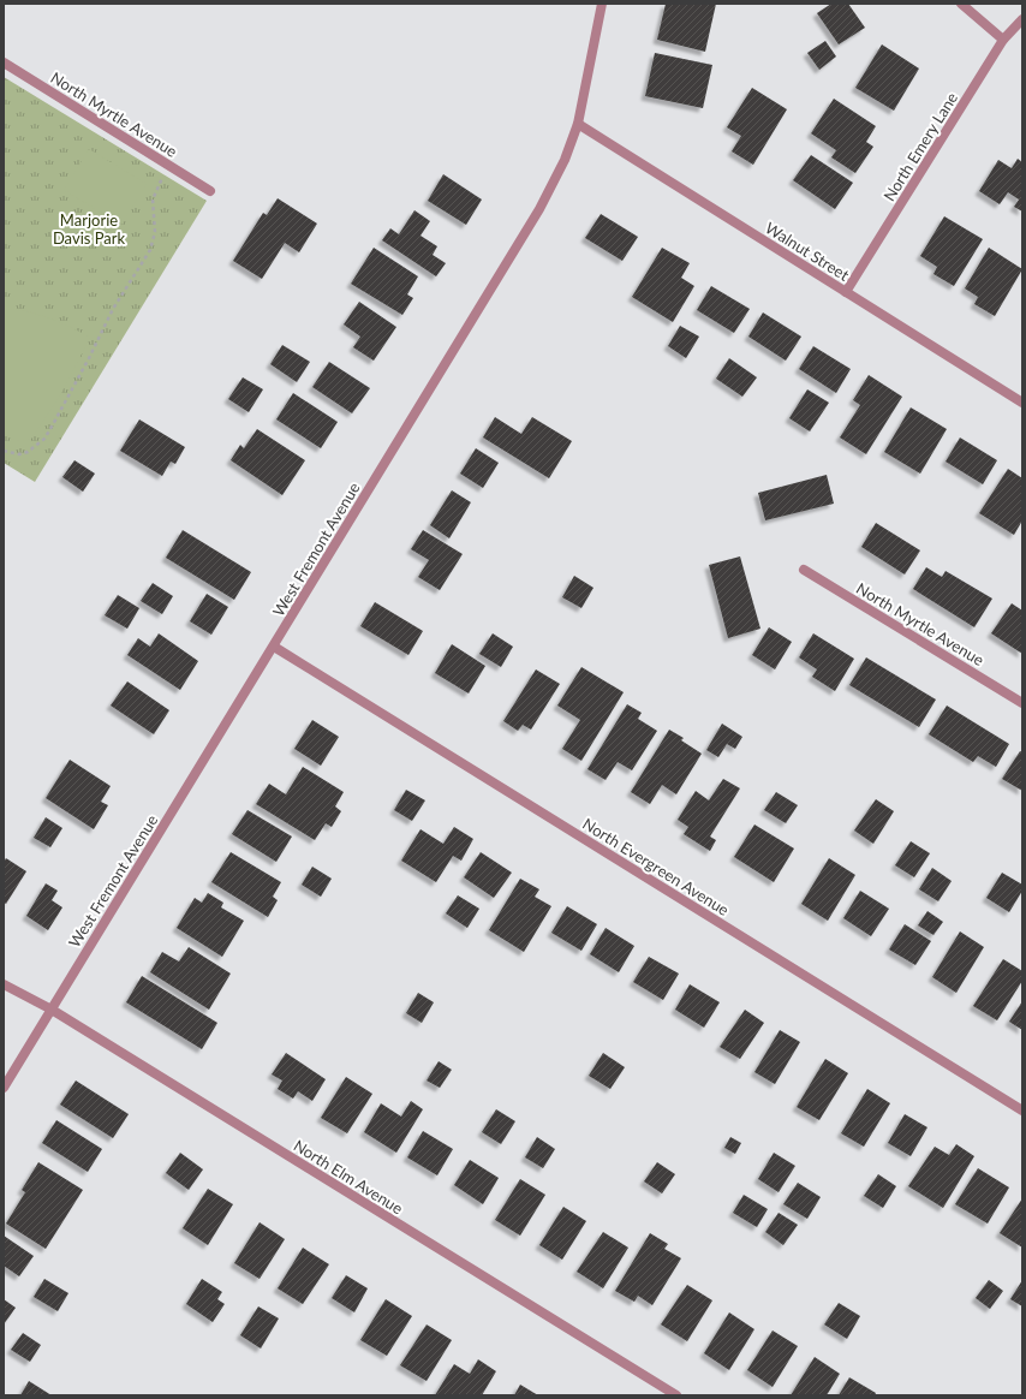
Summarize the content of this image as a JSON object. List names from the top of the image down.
{
  "streets": {
    "street": [
      "North Myrtle Avenue",
      "North Emery Lane",
      "Walnut Street",
      "West Fremont Avenue",
      "North Evergreen Avenue",
      "North Elm Avenue"
    ]
  },
  "crossings": [
    ["North Emery Lane", "Walnut Street"],
    ["Walnut Street", "West Fremont Avenue"],
    ["West Fremont Avenue", "North Evergreen Avenue"],
    ["West Fremont Avenue", "North Elm Avenue"]
  ],
  "parks": ["Marjorie Davis Park"]
}
